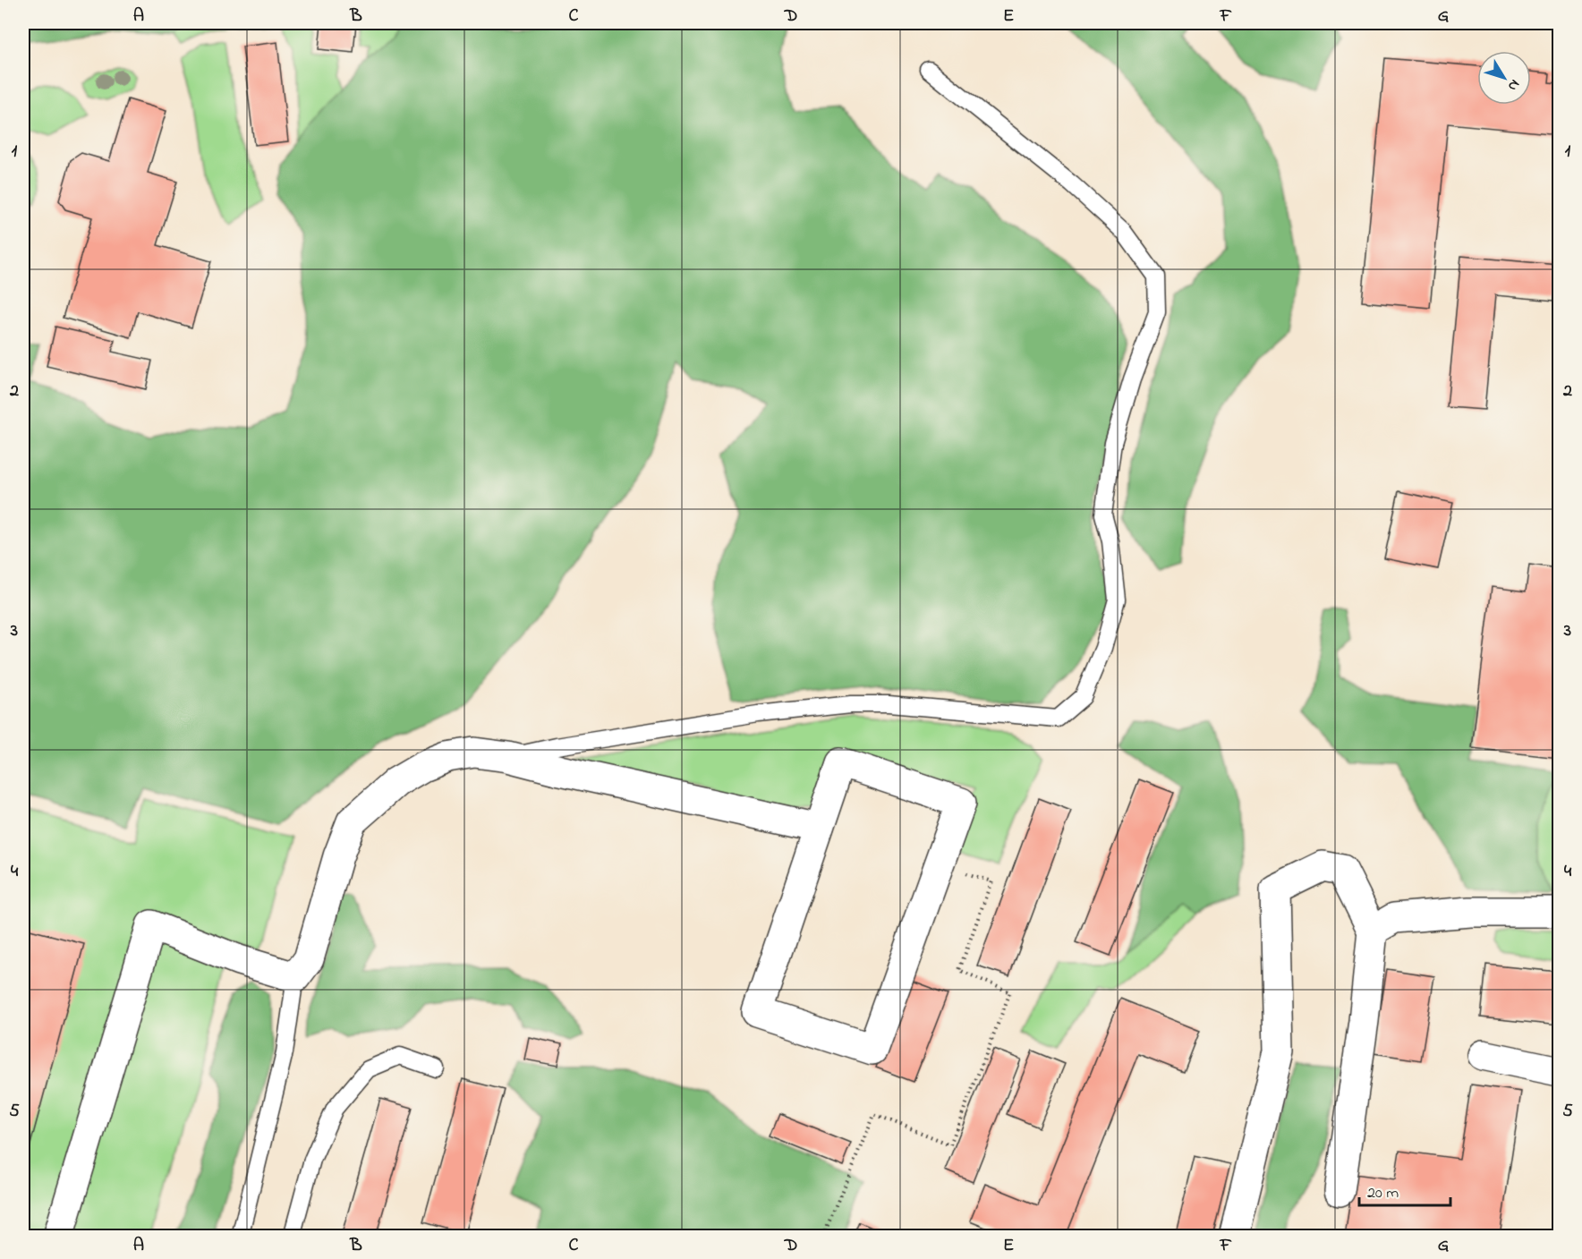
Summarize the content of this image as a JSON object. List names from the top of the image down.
{
  "scale_bar": "20 m",
  "north": "bottom right",
  "grid": {
    "columns": [
      "A",
      "B",
      "C",
      "D",
      "E",
      "F",
      "G"
    ],
    "rows": [
      "1",
      "2",
      "3",
      "4",
      "5"
    ]
  }
}
